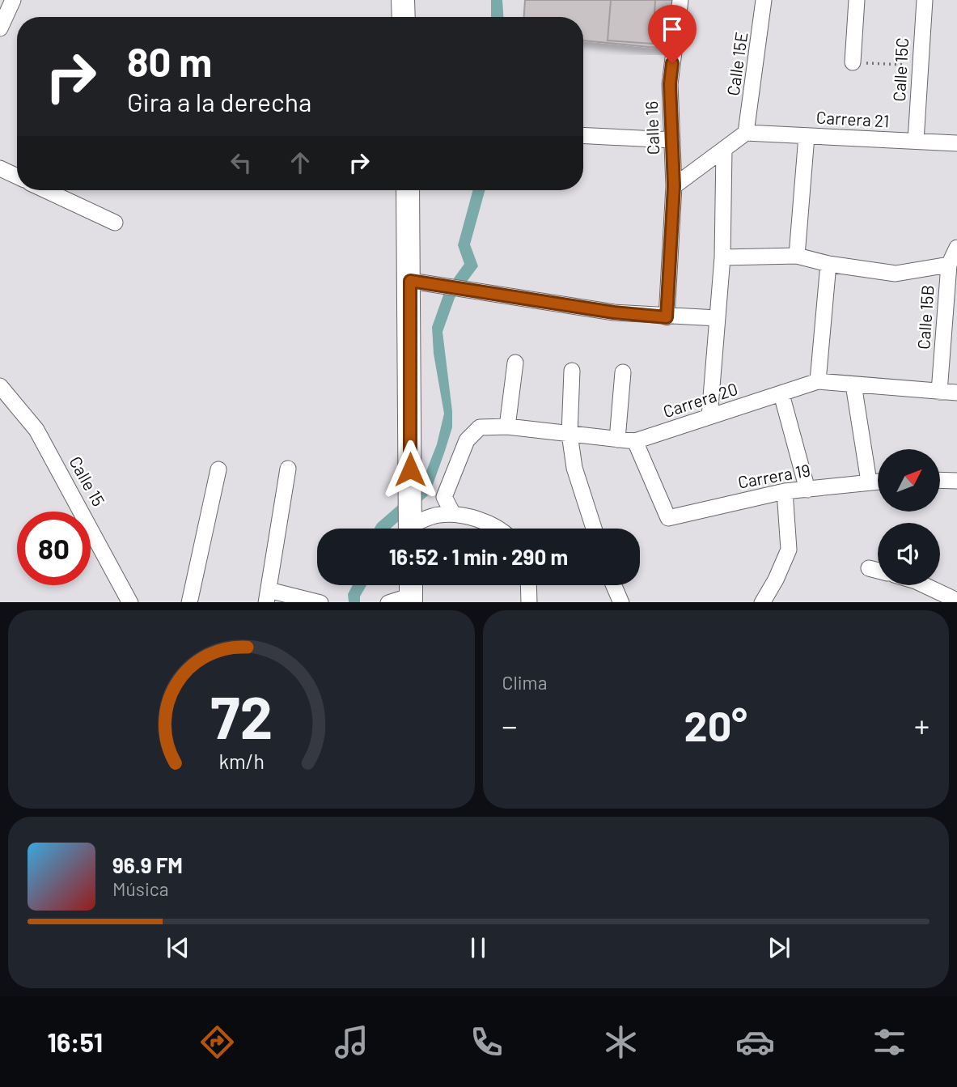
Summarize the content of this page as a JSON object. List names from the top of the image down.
{
  "streets": {
    "street": [
      "Calle 15E",
      "Calle 15C",
      "Carrera 21",
      "Calle 16",
      "Calle 15B",
      "Carrera 20",
      "Carrera 19",
      "Calle 15"
    ]
  },
  "crossings": [
    ["Calle 15E", "Carrera 21"],
    ["Calle 15C", "Carrera 21"],
    ["Calle 15B", "Carrera 20"],
    ["Carrera 20", "Carrera 19"]
  ],
  "north": "top right",
  "page": {
    "turn": ["80 m", "Gira a la derecha"],
    "limit": "80",
    "trip": "16:52 · 1 min · 290 m",
    "tile": "Clima",
    "heat": ["−", "20°", "+"],
    "song": ["96.9 FM", "Música"],
    "tabs": "16:51",
    "gauge": ["72", "km/h"]
  }
}
